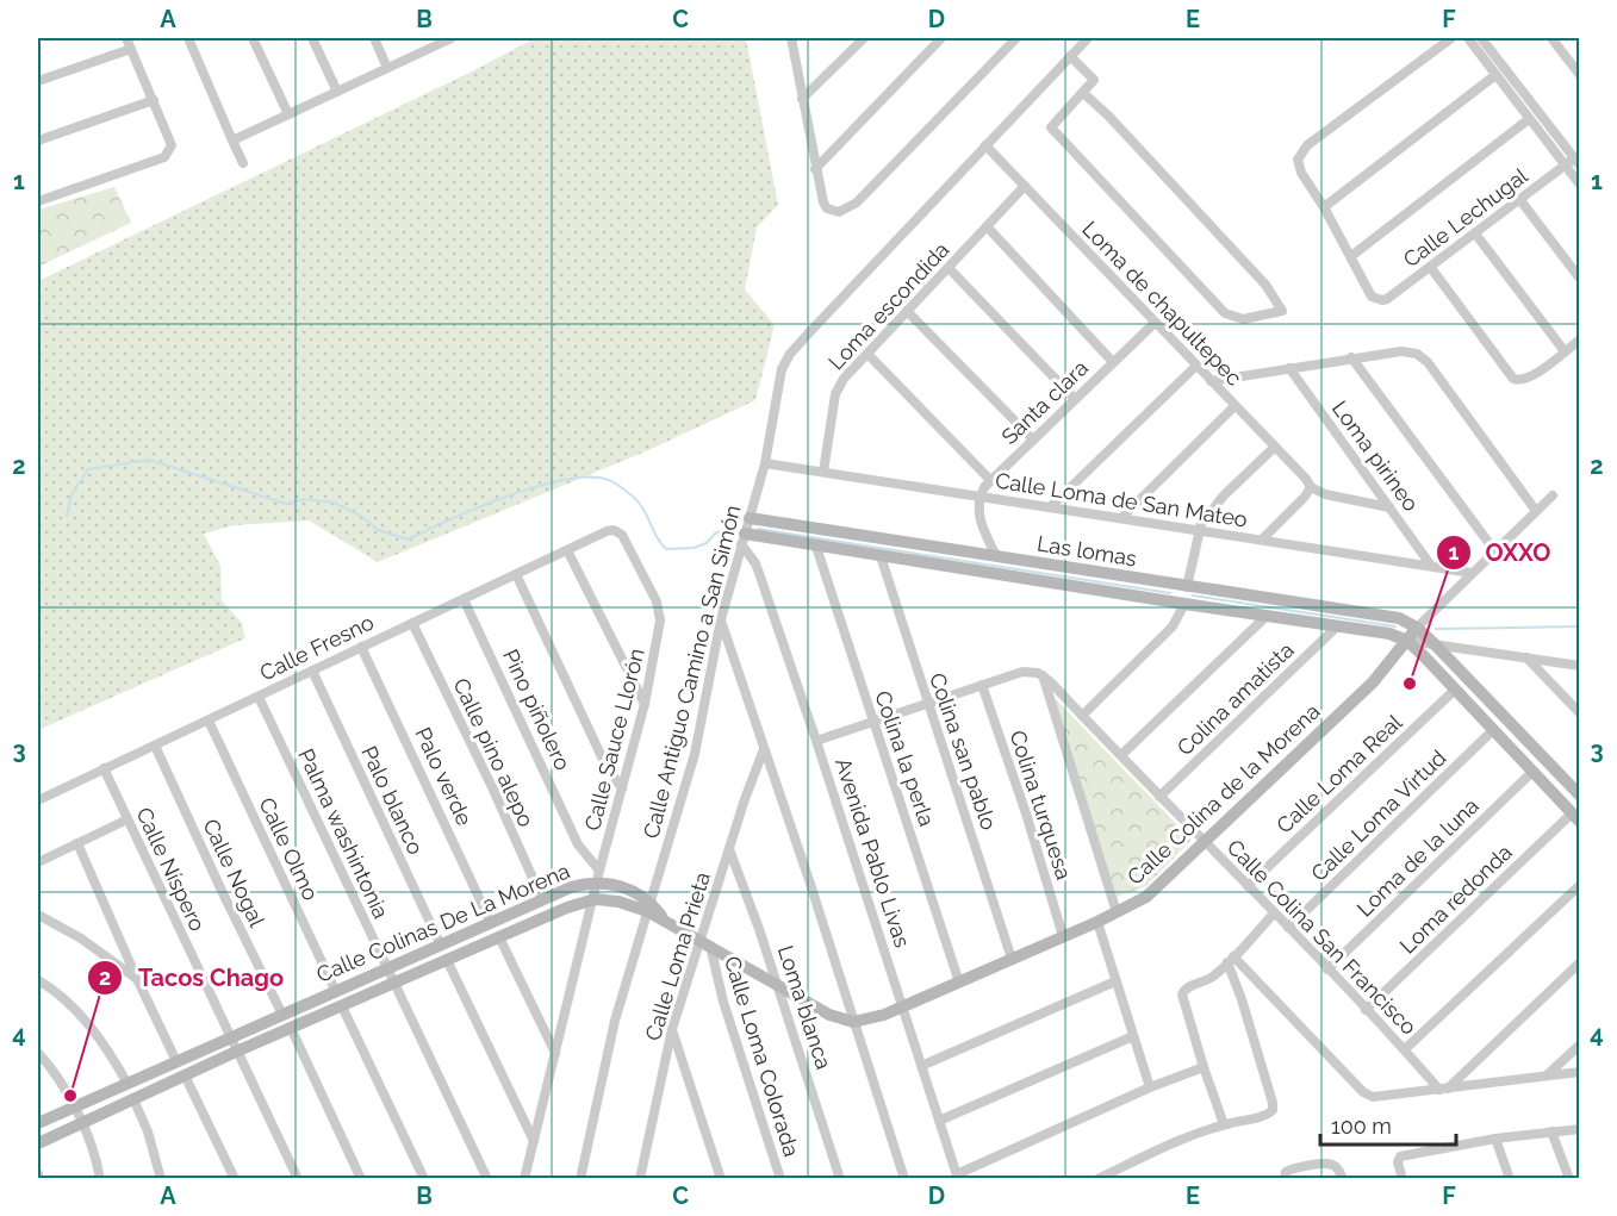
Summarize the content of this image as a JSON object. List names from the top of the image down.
{
  "streets": {
    "street": [
      "Calle Lechugal",
      "Loma de chapultepec",
      "Loma escondida",
      "Santa clara",
      "Loma pirineo",
      "Calle Loma de San Mateo",
      "Las lomas",
      "Calle Fresno",
      "Calle Antiguo Camino a San Simón",
      "Colina amatista",
      "Pino piñolero",
      "Calle Sauce Llorón",
      "Colina san pablo",
      "Calle pino alepo",
      "Colina la perla",
      "Calle Loma Real",
      "Palo verde",
      "Calle Colina de la Morena",
      "Palo blanco",
      "Colina turquesa",
      "Calle Loma Virtud",
      "Palma washintonia",
      "Calle Olmo",
      "Avenida Pablo Livas",
      "Loma de la luna",
      "Calle Níspero",
      "Calle Nogal",
      "Loma redonda",
      "Calle Colinas De La Morena",
      "Calle Colina San Francisco",
      "Calle Loma Prieta",
      "Loma blanca",
      "Calle Loma Colorada"
    ]
  },
  "crossings": [
    ["Loma de chapultepec", "Loma escondida"],
    ["Loma de chapultepec", "Santa clara"],
    ["Loma de chapultepec", "Calle Antiguo Camino a San Simón"],
    ["Loma escondida", "Calle Loma de San Mateo"],
    ["Santa clara", "Calle Loma de San Mateo"],
    ["Loma pirineo", "Calle Loma de San Mateo"],
    ["Calle Loma de San Mateo", "Calle Antiguo Camino a San Simón"],
    ["Calle Loma de San Mateo", "Calle Colina de la Morena"],
    ["Las lomas", "Calle Antiguo Camino a San Simón"],
    ["Las lomas", "Colina amatista"],
    ["Las lomas", "Colina san pablo"],
    ["Las lomas", "Colina la perla"],
    ["Las lomas", "Calle Colina de la Morena"],
    ["Las lomas", "Avenida Pablo Livas"],
    ["Calle Fresno", "Pino piñolero"],
    ["Calle Fresno", "Calle Sauce Llorón"],
    ["Calle Fresno", "Calle pino alepo"],
    ["Calle Fresno", "Palo verde"],
    ["Calle Fresno", "Palo blanco"],
    ["Calle Fresno", "Palma washintonia"],
    ["Calle Fresno", "Calle Olmo"],
    ["Calle Fresno", "Calle Níspero"],
    ["Calle Fresno", "Calle Nogal"],
    ["Calle Antiguo Camino a San Simón", "Avenida Pablo Livas"],
    ["Calle Antiguo Camino a San Simón", "Calle Colinas De La Morena"],
    ["Colina amatista", "Calle Colina San Francisco"],
    ["Pino piñolero", "Calle Sauce Llorón"],
    ["Pino piñolero", "Calle Colinas De La Morena"],
    ["Calle Sauce Llorón", "Calle Colinas De La Morena"],
    ["Colina san pablo", "Calle Colina de la Morena"],
    ["Calle pino alepo", "Calle Colinas De La Morena"],
    ["Colina la perla", "Calle Colina de la Morena"],
    ["Calle Loma Real", "Calle Colina San Francisco"],
    ["Palo verde", "Calle Colinas De La Morena"],
    ["Calle Colina de la Morena", "Colina turquesa"],
    ["Calle Colina de la Morena", "Avenida Pablo Livas"],
    ["Calle Colina de la Morena", "Calle Colinas De La Morena"],
    ["Calle Colina de la Morena", "Calle Colina San Francisco"],
    ["Palo blanco", "Calle Colinas De La Morena"],
    ["Calle Loma Virtud", "Calle Colina San Francisco"],
    ["Palma washintonia", "Calle Colinas De La Morena"],
    ["Calle Olmo", "Calle Colinas De La Morena"],
    ["Loma de la luna", "Calle Colina San Francisco"],
    ["Calle Níspero", "Calle Colinas De La Morena"],
    ["Calle Nogal", "Calle Colinas De La Morena"],
    ["Loma redonda", "Calle Colina San Francisco"],
    ["Calle Colinas De La Morena", "Calle Loma Prieta"],
    ["Calle Colinas De La Morena", "Loma blanca"],
    ["Calle Colinas De La Morena", "Calle Loma Colorada"],
    ["Calle Loma Prieta", "Loma blanca"],
    ["Calle Loma Prieta", "Calle Loma Colorada"]
  ],
  "places": ["OXXO", "Tacos Chago"],
  "scale_bar": "100 m",
  "grid": {
    "columns": [
      "A",
      "B",
      "C",
      "D",
      "E",
      "F"
    ],
    "rows": [
      "1",
      "2",
      "3",
      "4"
    ]
  }
}
